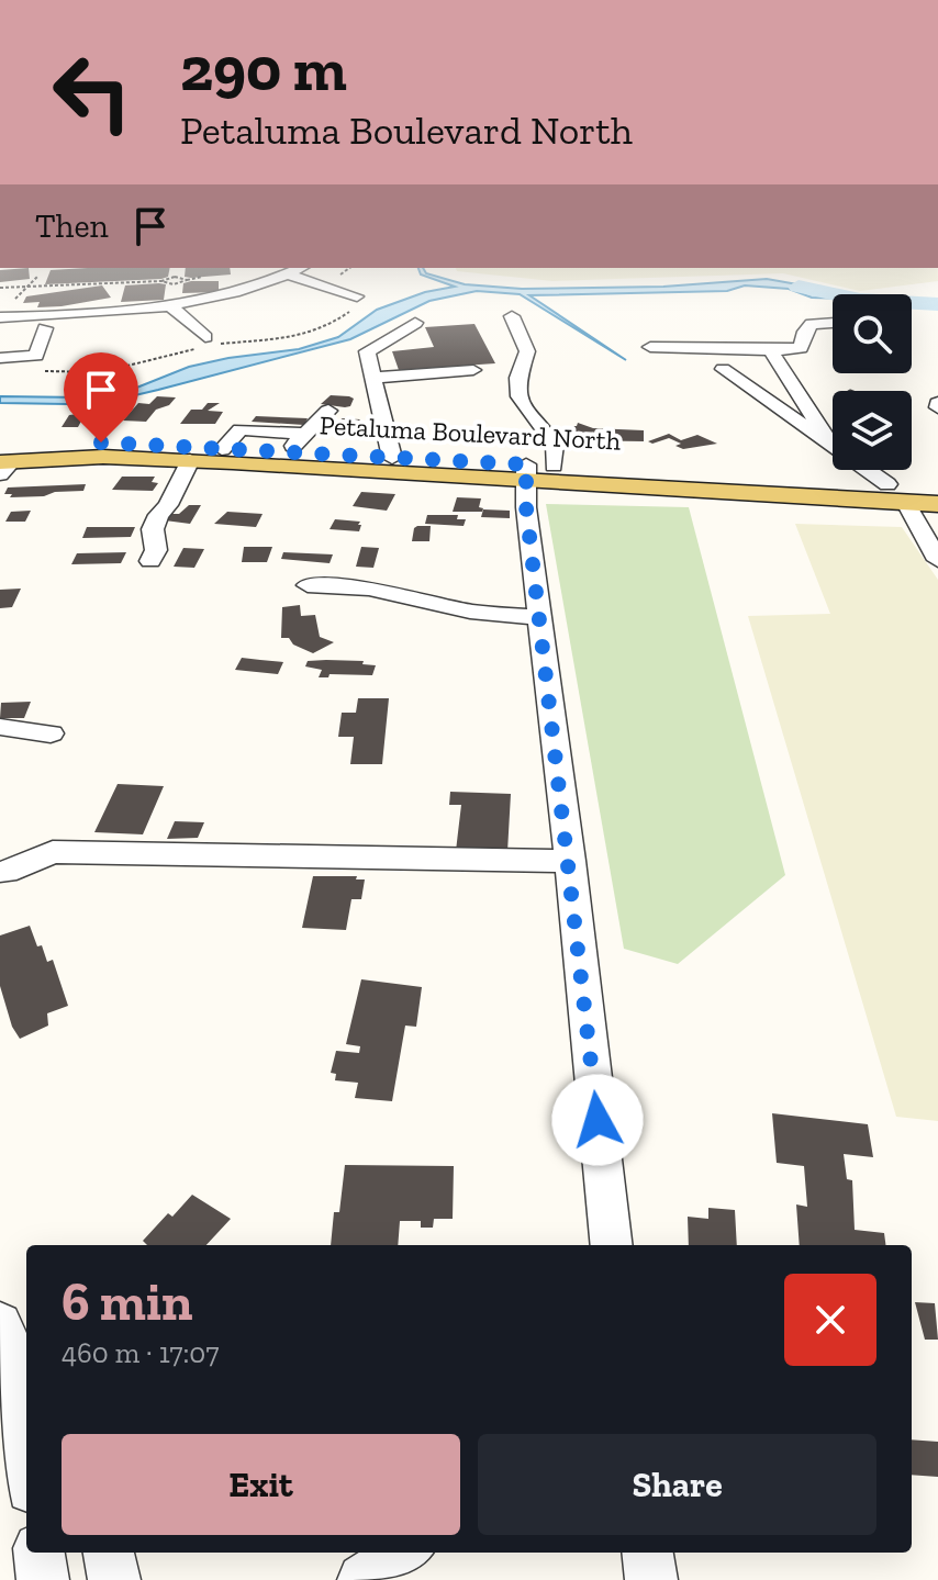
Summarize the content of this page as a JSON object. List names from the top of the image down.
{
  "streets": {
    "main road": ["Petaluma Boulevard North"]
  },
  "page": {
    "turn": ["290 m", "Petaluma Boulevard North"],
    "then": "Then",
    "heading": ["6 min", "460 m · 17:07"],
    "buttons": ["Exit", "Share"]
  }
}
